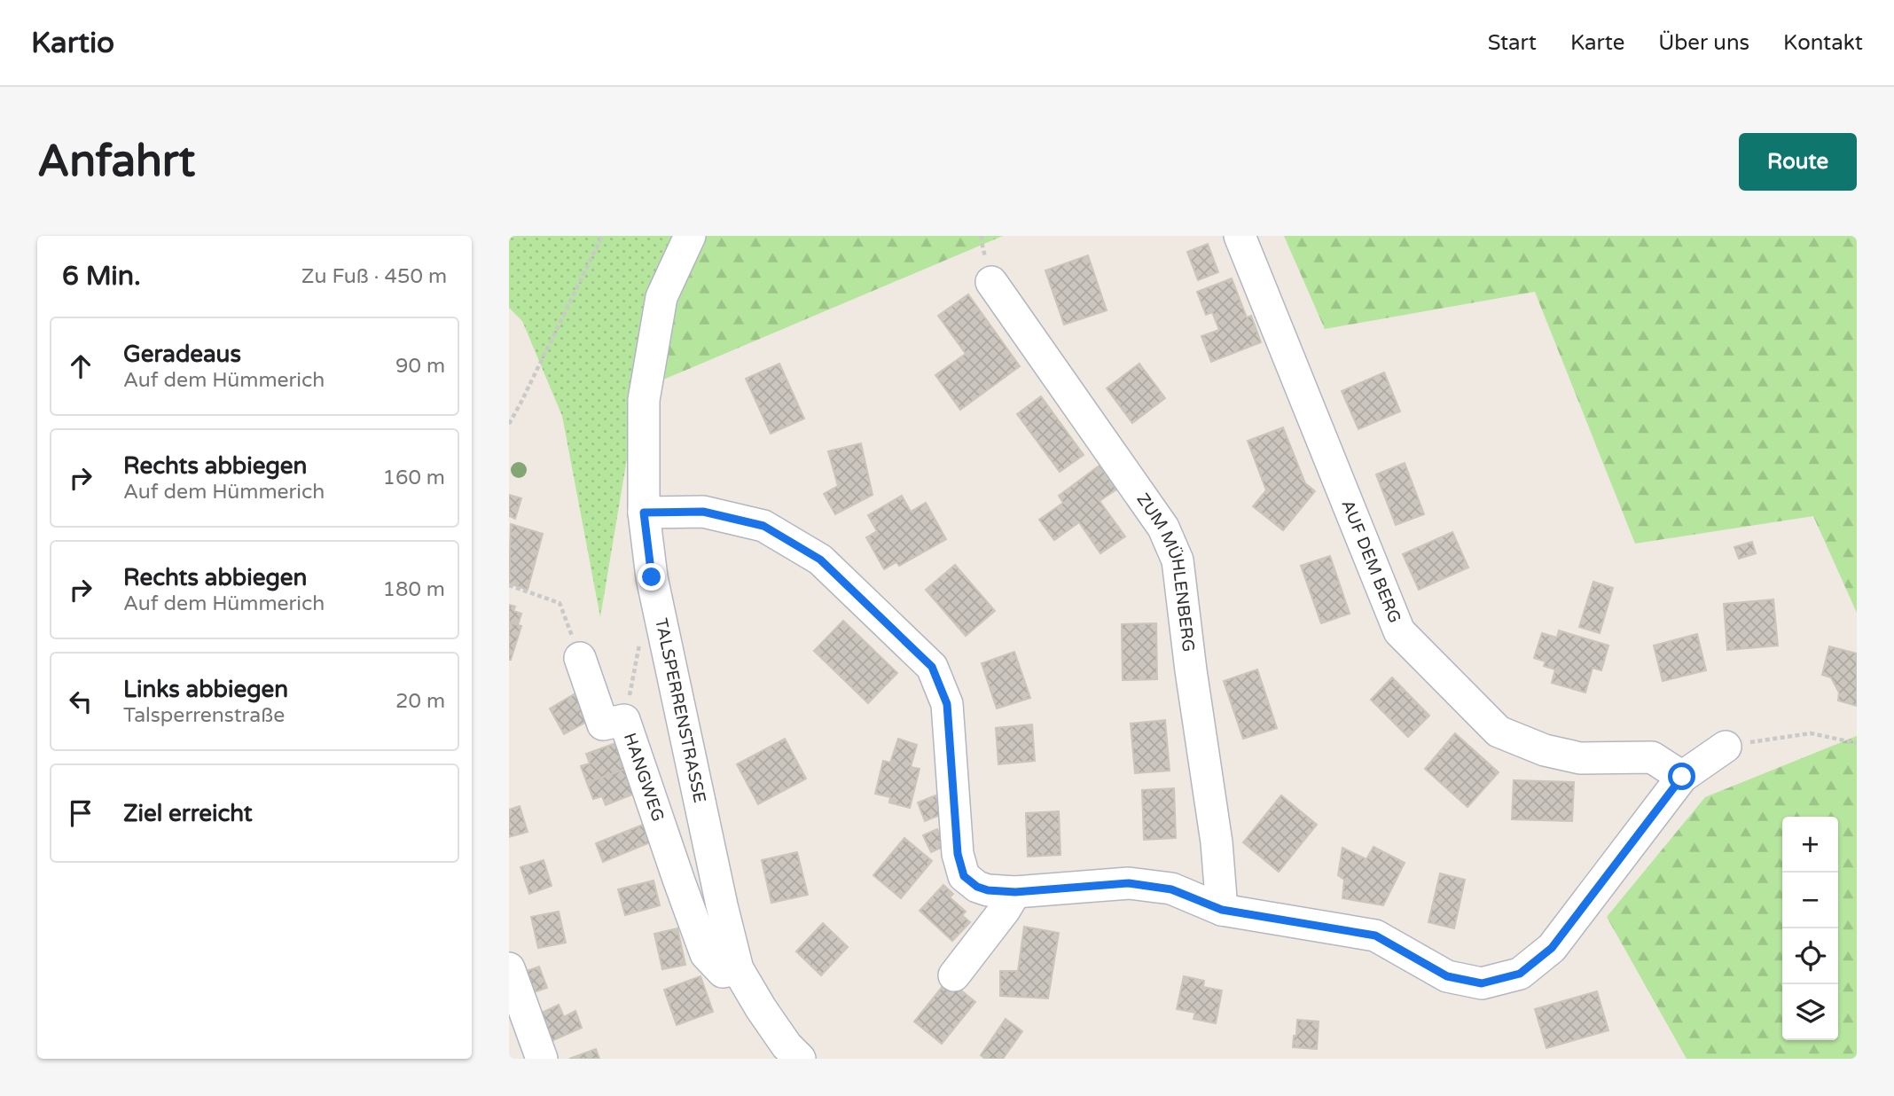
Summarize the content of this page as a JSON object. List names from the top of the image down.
{
  "streets": {
    "street": [
      "AUF DEM BERG",
      "ZUM MÜHLENBERG",
      "TALSPERRENSTRASSE",
      "HANGWEG"
    ]
  },
  "crossings": [
    ["TALSPERRENSTRASSE", "HANGWEG"]
  ],
  "page": {
    "header": "Kartio",
    "nav": [
      "Start",
      "Karte",
      "Über uns",
      "Kontakt"
    ],
    "buttons": "Route",
    "title": "Anfahrt",
    "heading": ["6 Min.", "Zu Fuß · 450 m"],
    "list": [
      ["Geradeaus", "Auf dem Hümmerich", "90 m"],
      ["Rechts abbiegen", "Auf dem Hümmerich", "160 m"],
      ["Rechts abbiegen", "Auf dem Hümmerich", "180 m"],
      ["Links abbiegen", "Talsperrenstraße", "20 m"],
      "Ziel erreicht"
    ],
    "map_buttons": ["+", "−"]
  }
}
